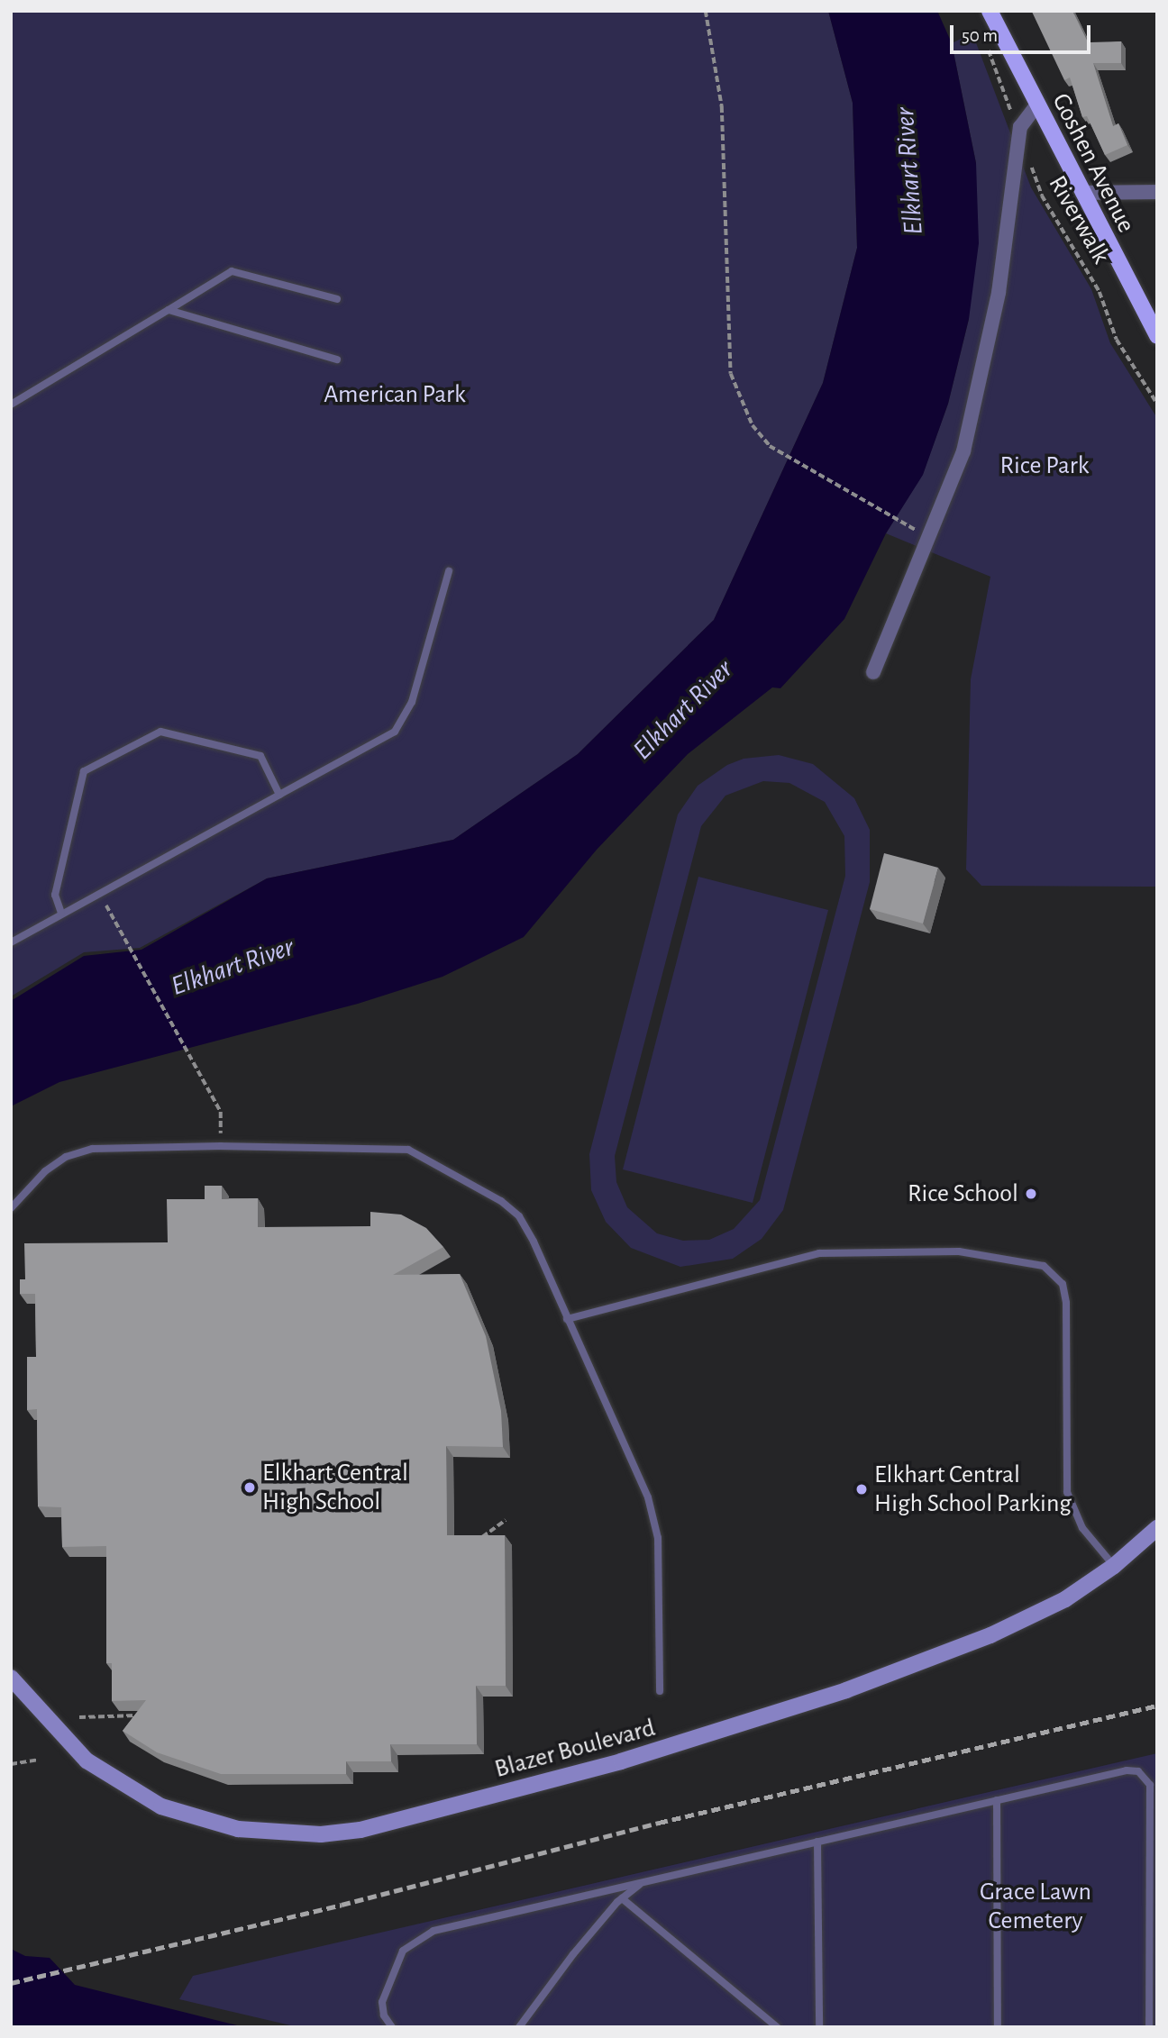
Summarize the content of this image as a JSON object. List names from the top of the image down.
{
  "streets": {
    "main road": ["Goshen Avenue", "Blazer Boulevard"],
    "path": ["Riverwalk"]
  },
  "water": ["Elkhart River"],
  "parks": ["American Park", "Rice Park", "Grace Lawn Cemetery"],
  "places": ["Rice School", "Elkhart Central High School", "Elkhart Central High School Parking"],
  "scale_bar": "50 m"
}
